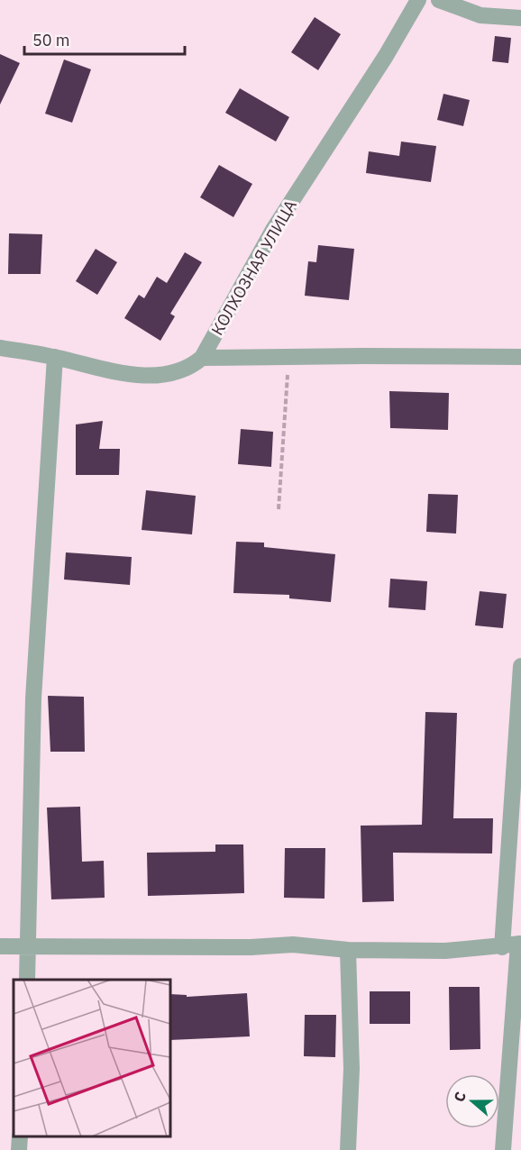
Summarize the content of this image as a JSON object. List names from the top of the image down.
{
  "streets": {
    "street": ["КОЛХОЗНАЯ УЛИЦА"]
  },
  "scale_bar": "50 m",
  "north": "left"
}
